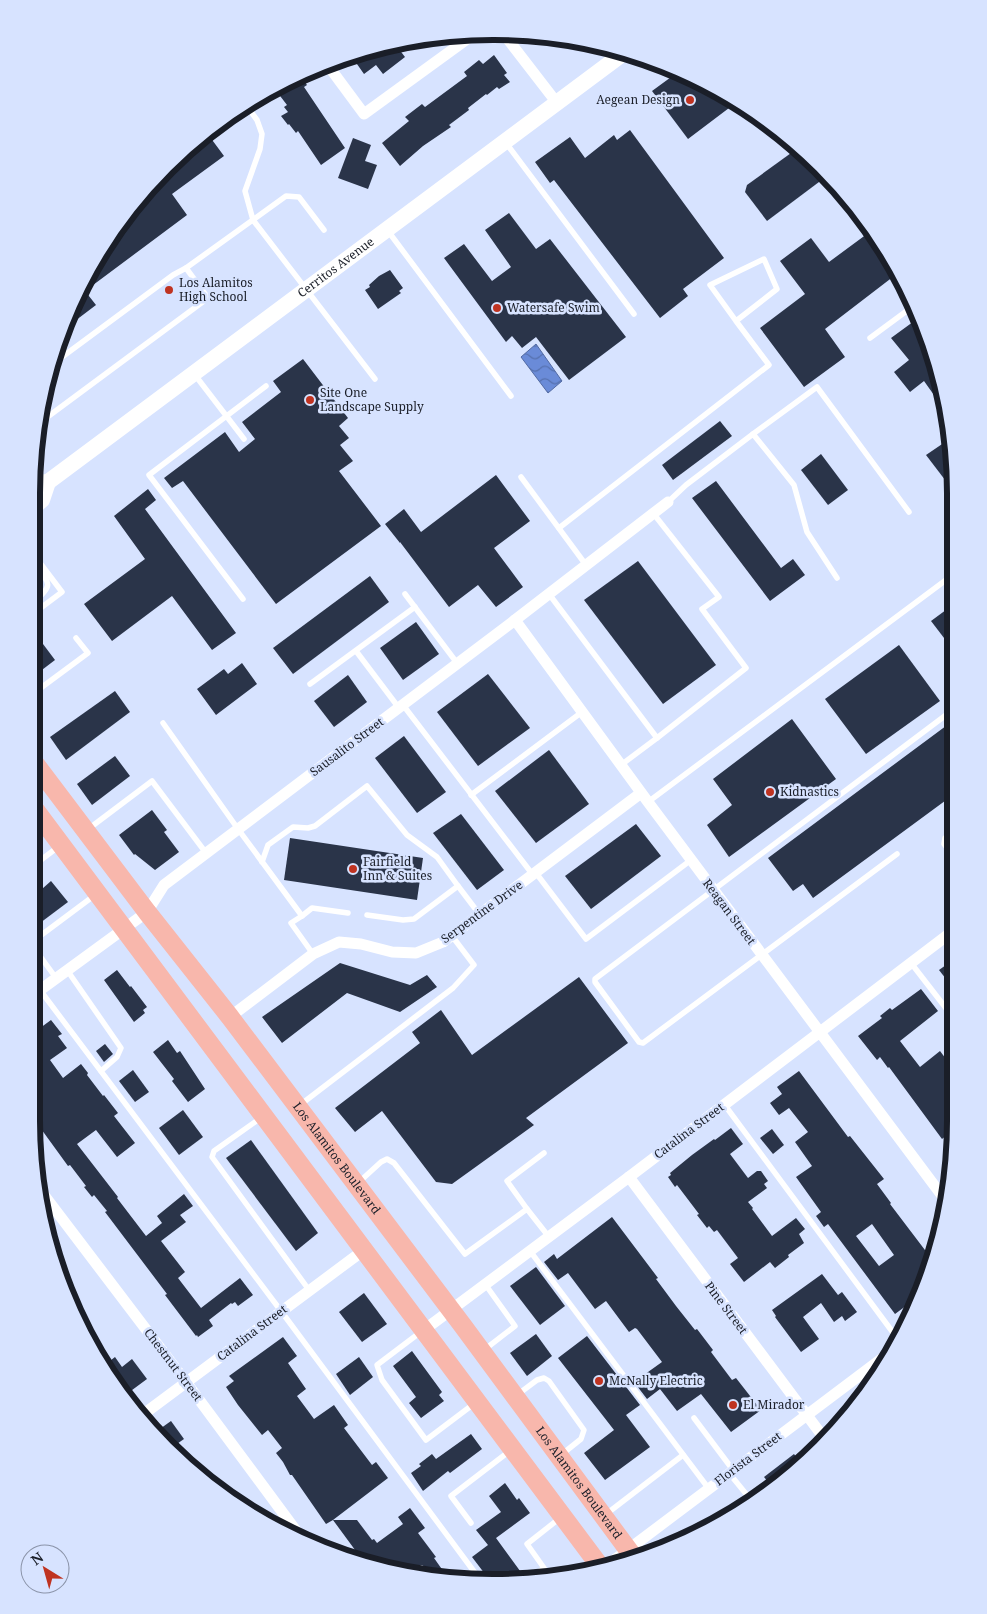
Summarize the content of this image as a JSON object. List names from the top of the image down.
{
  "streets": {
    "main road": ["Cerritos Avenue", "Los Alamitos Boulevard"],
    "street": [
      "Sausalito Street",
      "Serpentine Drive",
      "Reagan Street",
      "Catalina Street",
      "Pine Street",
      "Chestnut Street",
      "Florista Street"
    ]
  },
  "crossings": [
    ["Sausalito Street", "Reagan Street"],
    ["Sausalito Street", "Los Alamitos Boulevard"],
    ["Serpentine Drive", "Reagan Street"],
    ["Serpentine Drive", "Los Alamitos Boulevard"],
    ["Reagan Street", "Catalina Street"],
    ["Catalina Street", "Los Alamitos Boulevard"],
    ["Catalina Street", "Pine Street"],
    ["Catalina Street", "Chestnut Street"],
    ["Pine Street", "Florista Street"]
  ],
  "places": [
    "Aegean Design",
    "Los Alamitos High School",
    "Watersafe Swim",
    "Site One Landscape Supply",
    "Kidnastics",
    "Fairfield Inn & Suites",
    "McNally Electric",
    "El Mirador"
  ],
  "north": "top left"
}
